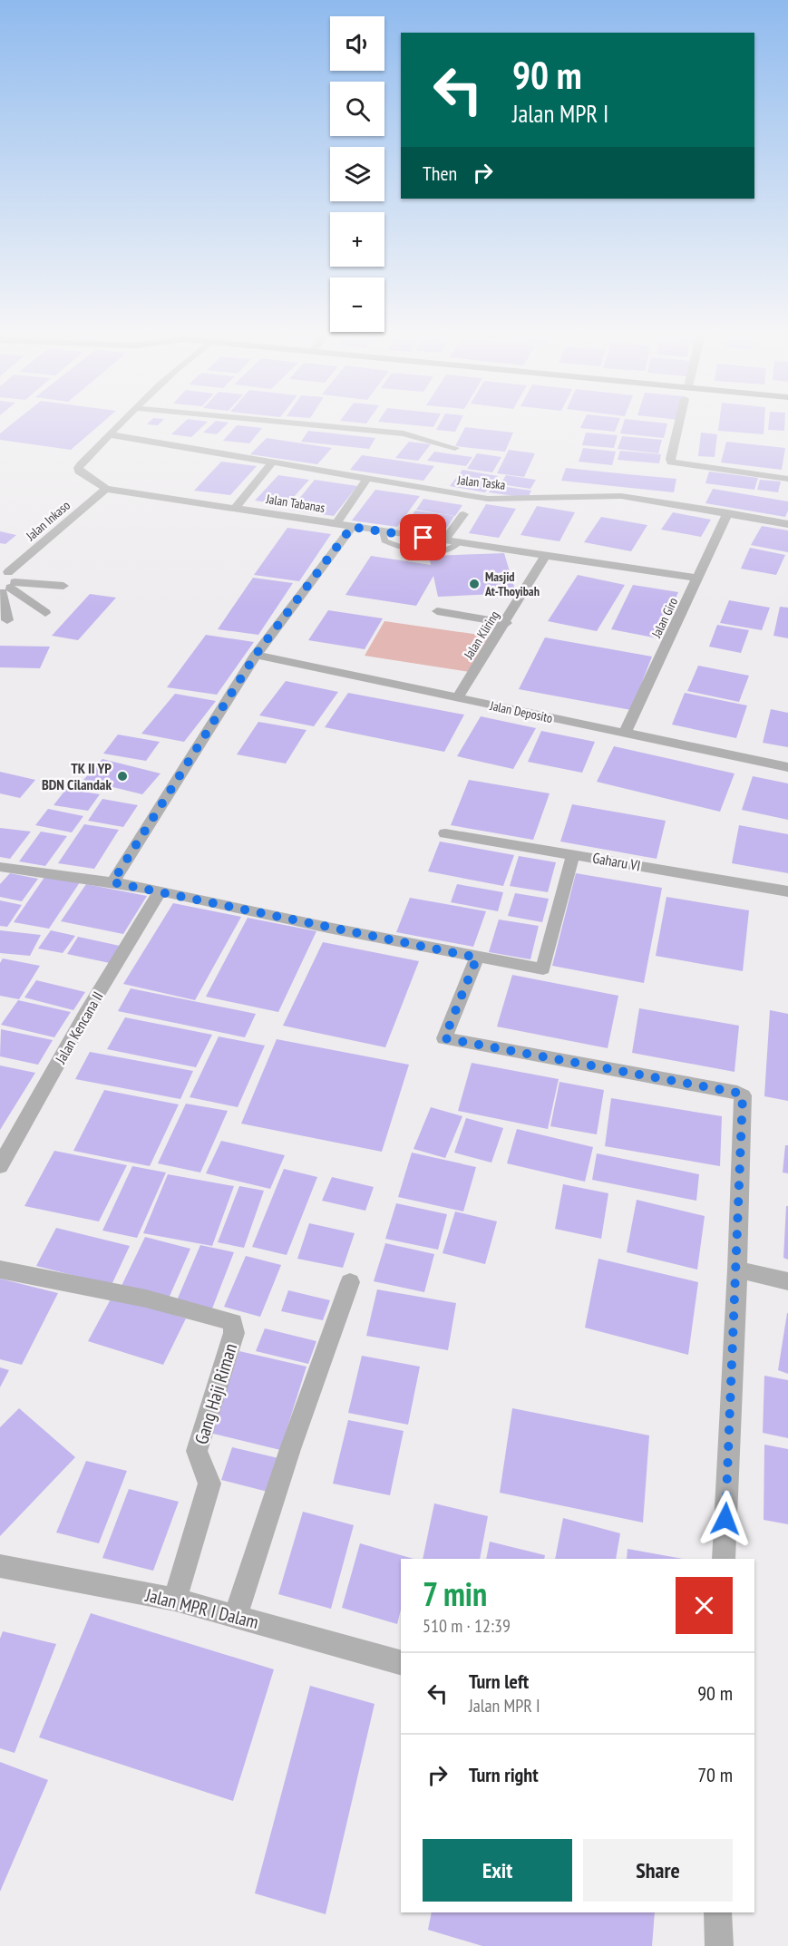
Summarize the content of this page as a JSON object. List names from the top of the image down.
{
  "streets": {
    "street": [
      "Jalan Taska",
      "Jalan Tabanas",
      "Jalan Inkaso",
      "Jalan Giro",
      "Jalan Kliring",
      "Jalan Deposito",
      "Gaharu VI",
      "Jalan Kencana II",
      "Gang Haji Riman",
      "Jalan MPR I Dalam"
    ]
  },
  "crossings": [
    ["Jalan Taska", "Jalan Tabanas"],
    ["Jalan Taska", "Jalan Giro"],
    ["Jalan Tabanas", "Jalan Inkaso"],
    ["Jalan Tabanas", "Jalan Giro"],
    ["Jalan Tabanas", "Jalan Kliring"],
    ["Jalan Giro", "Jalan Deposito"],
    ["Jalan Kliring", "Jalan Deposito"],
    ["Gang Haji Riman", "Jalan MPR I Dalam"]
  ],
  "places": ["Masjid At-Thoyibah", "TK II YP BDN Cilandak"],
  "page": {
    "map_buttons": ["+", "−"],
    "turn": ["90 m", "Jalan MPR I"],
    "then": "Then",
    "heading": ["7 min", "510 m · 12:39"],
    "list": [
      {
        "name": "Turn left",
        "note": "Jalan MPR I",
        "value": "90 m"
      },
      {
        "name": "Turn right",
        "value": "70 m"
      }
    ],
    "buttons": ["Exit", "Share"]
  }
}
